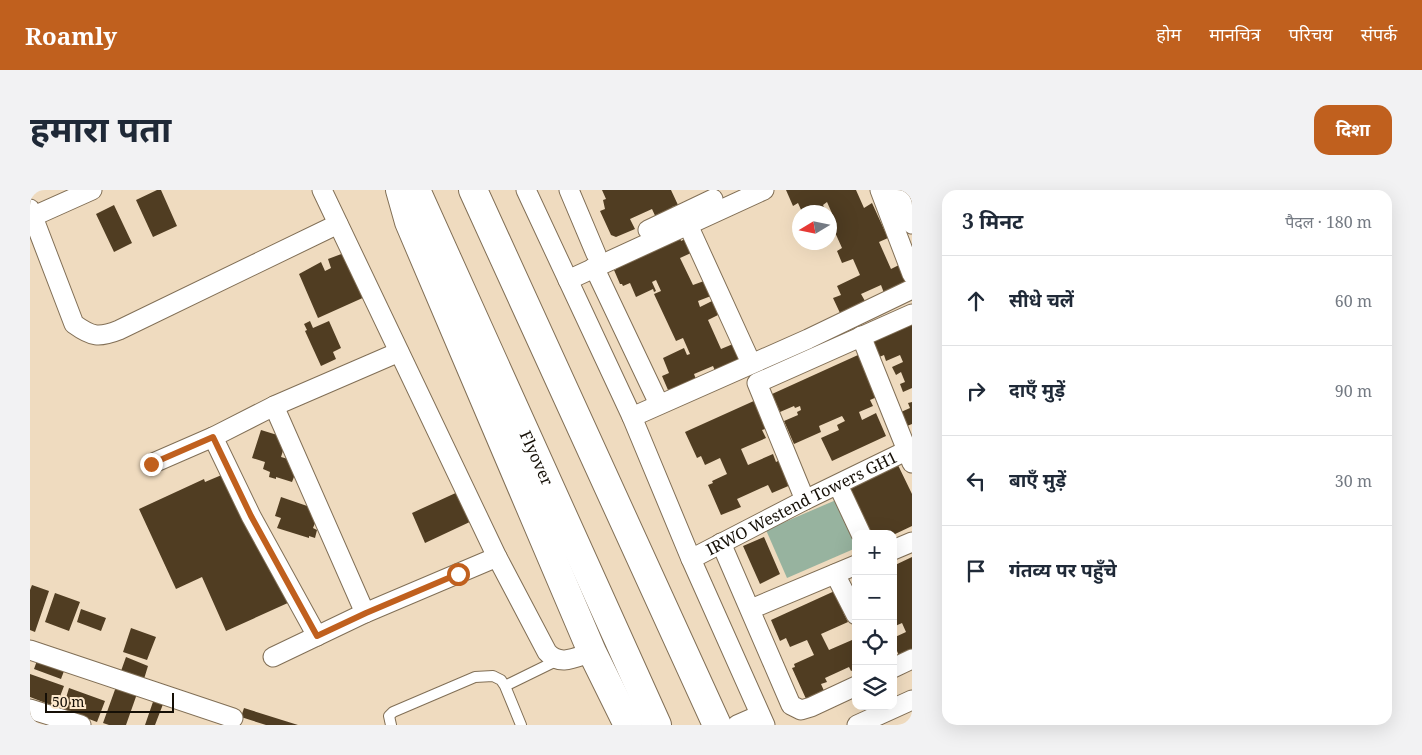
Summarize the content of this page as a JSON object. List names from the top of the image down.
{
  "streets": {
    "main road": ["Flyover"],
    "street": ["IRWO Westend Towers GH1"]
  },
  "scale_bar": "50 m",
  "north": "left",
  "page": {
    "header": "Roamly",
    "nav": [
      "होम",
      "मानचित्र",
      "परिचय",
      "संपर्क"
    ],
    "title": "हमारा पता",
    "buttons": "दिशा",
    "heading": ["3 मिनट", "पैदल · 180 m"],
    "list": [
      ["सीधे चलें", "60 m"],
      ["दाएँ मुड़ें", "90 m"],
      ["बाएँ मुड़ें", "30 m"],
      "गंतव्य पर पहुँचे"
    ],
    "map_buttons": ["+", "−"],
    "scale": "50 m"
  }
}
